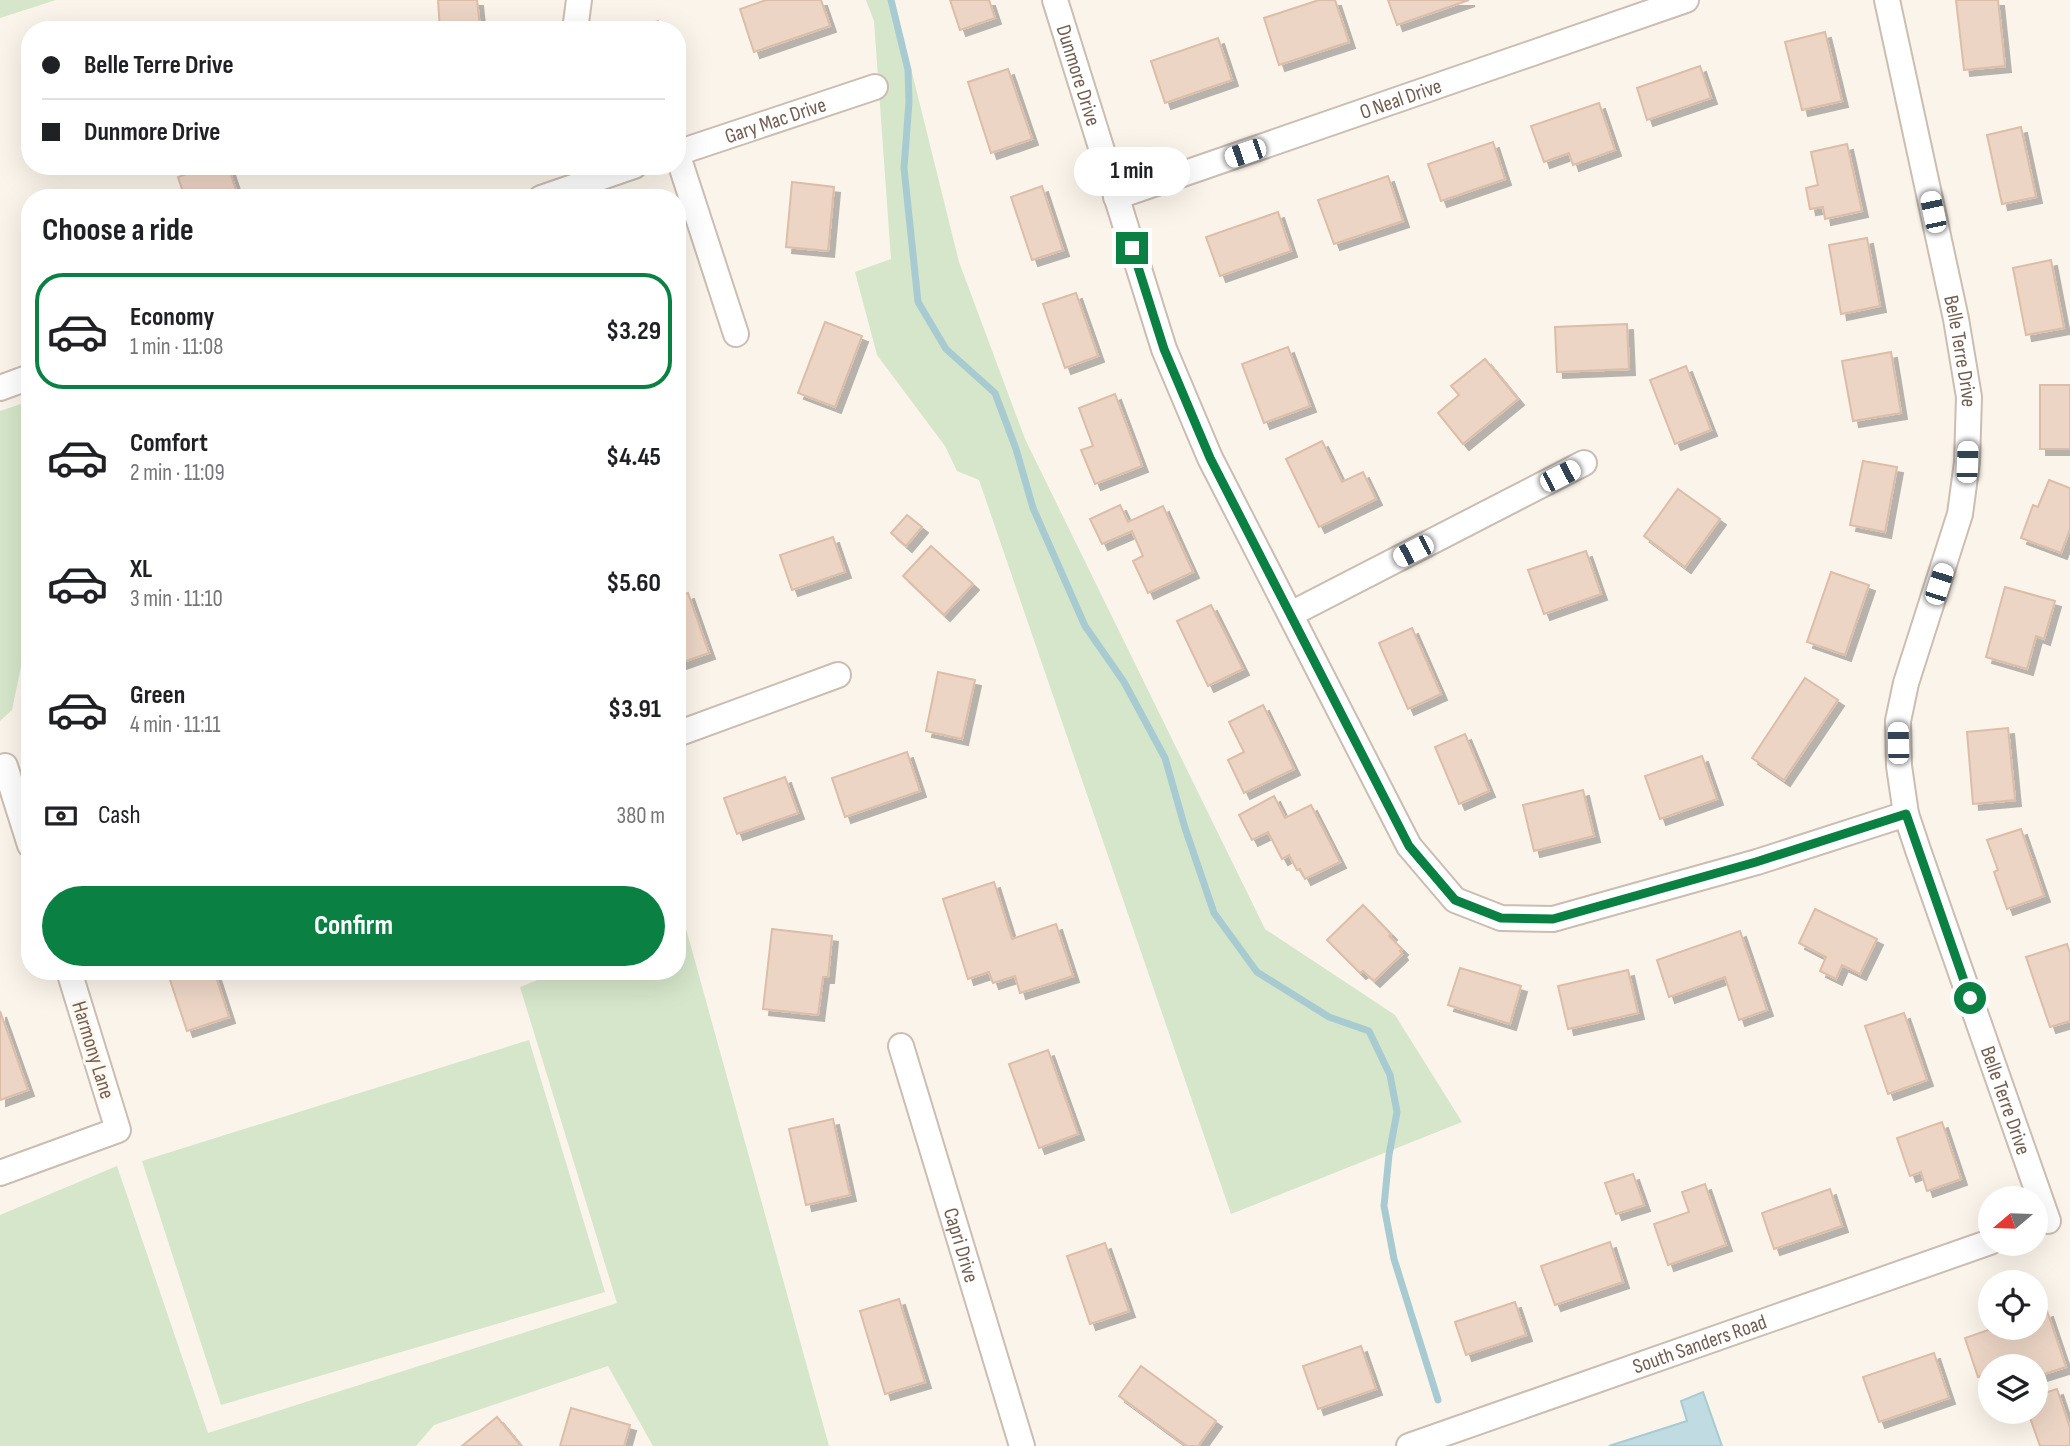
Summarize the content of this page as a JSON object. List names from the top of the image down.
{
  "streets": {
    "street": [
      "Dunmore Drive",
      "O Neal Drive",
      "Gary Mac Drive",
      "Belle Terre Drive",
      "Harmony Lane",
      "Capri Drive",
      "South Sanders Road"
    ]
  },
  "crossings": [
    ["Dunmore Drive", "O Neal Drive"],
    ["Dunmore Drive", "Belle Terre Drive"]
  ],
  "north": "left",
  "page": {
    "banner": ["Belle Terre Drive", "Dunmore Drive"],
    "bubble": "1 min",
    "heading": "Choose a ride",
    "list": [
      {
        "name": "Economy",
        "note": "1 min · 11:08",
        "value": "$3.29"
      },
      {
        "name": "Comfort",
        "note": "2 min · 11:09",
        "value": "$4.45"
      },
      {
        "name": "XL",
        "note": "3 min · 11:10",
        "value": "$5.60"
      },
      {
        "name": "Green",
        "note": "4 min · 11:11",
        "value": "$3.91"
      }
    ],
    "pay": ["Cash", "380 m"],
    "buttons": "Confirm"
  }
}
